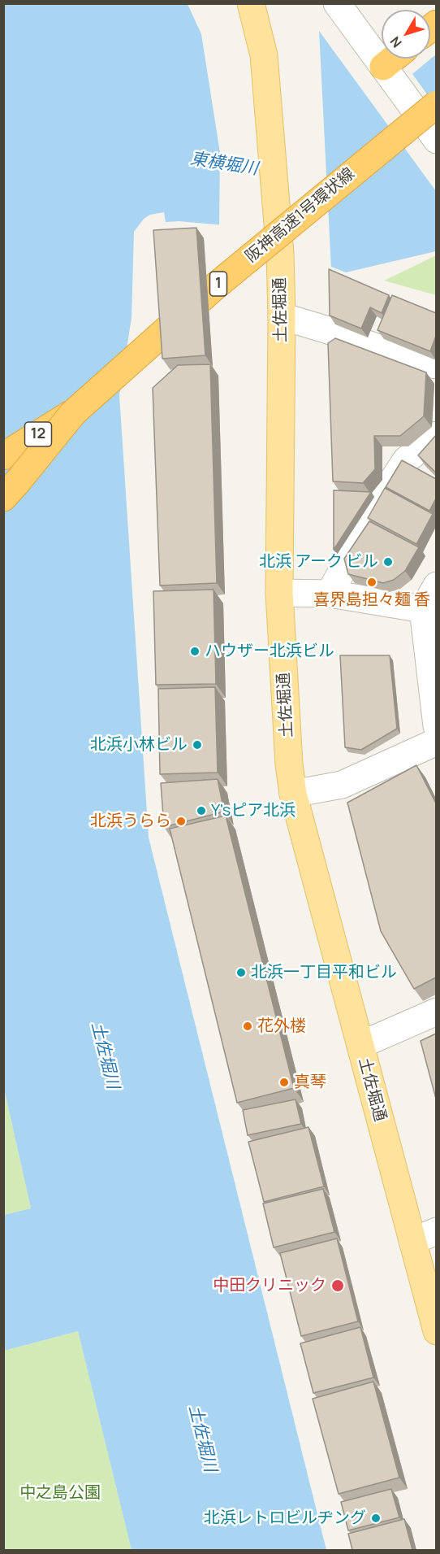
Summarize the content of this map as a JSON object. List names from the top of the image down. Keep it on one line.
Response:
{"streets":{"highway":["阪神高速1号環状線","1","12"],"main road":["土佐堀通"]},"crossings":[["阪神高速1号環状線","12"]],"water":["東横堀川","土佐堀川"],"parks":["中之島公園"],"places":["北浜 アーク ビル","喜界島担々麺 香","ハウザー北浜ビル","北浜小林ビル","Y'sピア北浜","北浜うらら","北浜一丁目平和ビル","花外楼","真琴","中田クリニック","北浜レトロビルヂング"],"north":"bottom left"}
